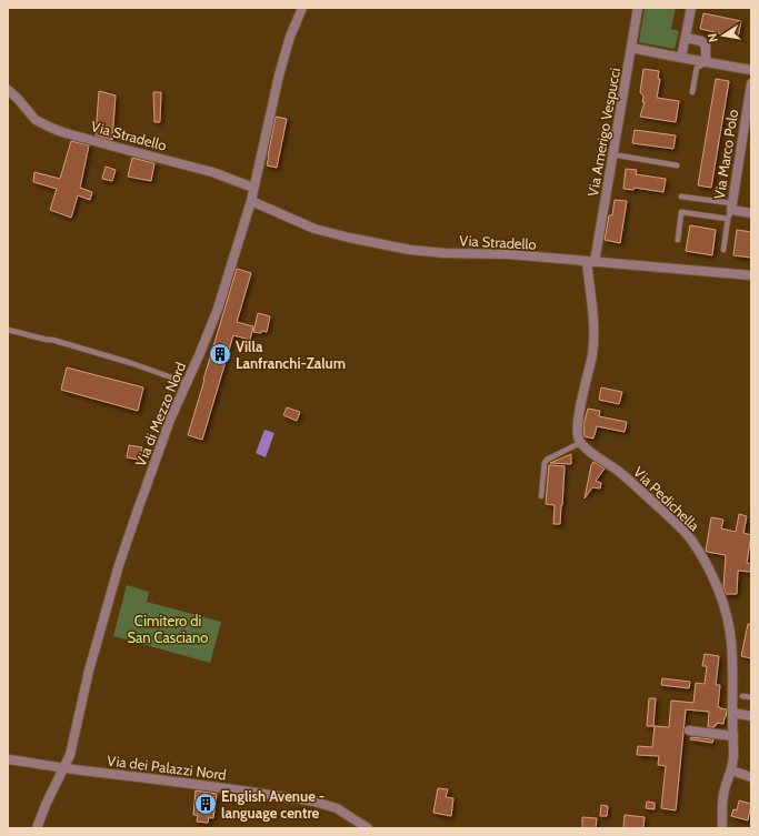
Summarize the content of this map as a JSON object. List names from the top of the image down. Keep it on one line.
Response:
{"streets":{"street":["Via Amerigo Vespucci","Via Stradello","Via Marco Polo","Via di Mezzo Nord","Via Pedichella","Via dei Palazzi Nord"]},"crossings":[["Via Amerigo Vespucci","Via Stradello"],["Via Stradello","Via di Mezzo Nord"],["Via di Mezzo Nord","Via dei Palazzi Nord"]],"parks":["Cimitero di San Casciano"],"places":{"building":["Villa Lanfranchi-Zalum","English Avenue - language centre"]},"north":"left"}
